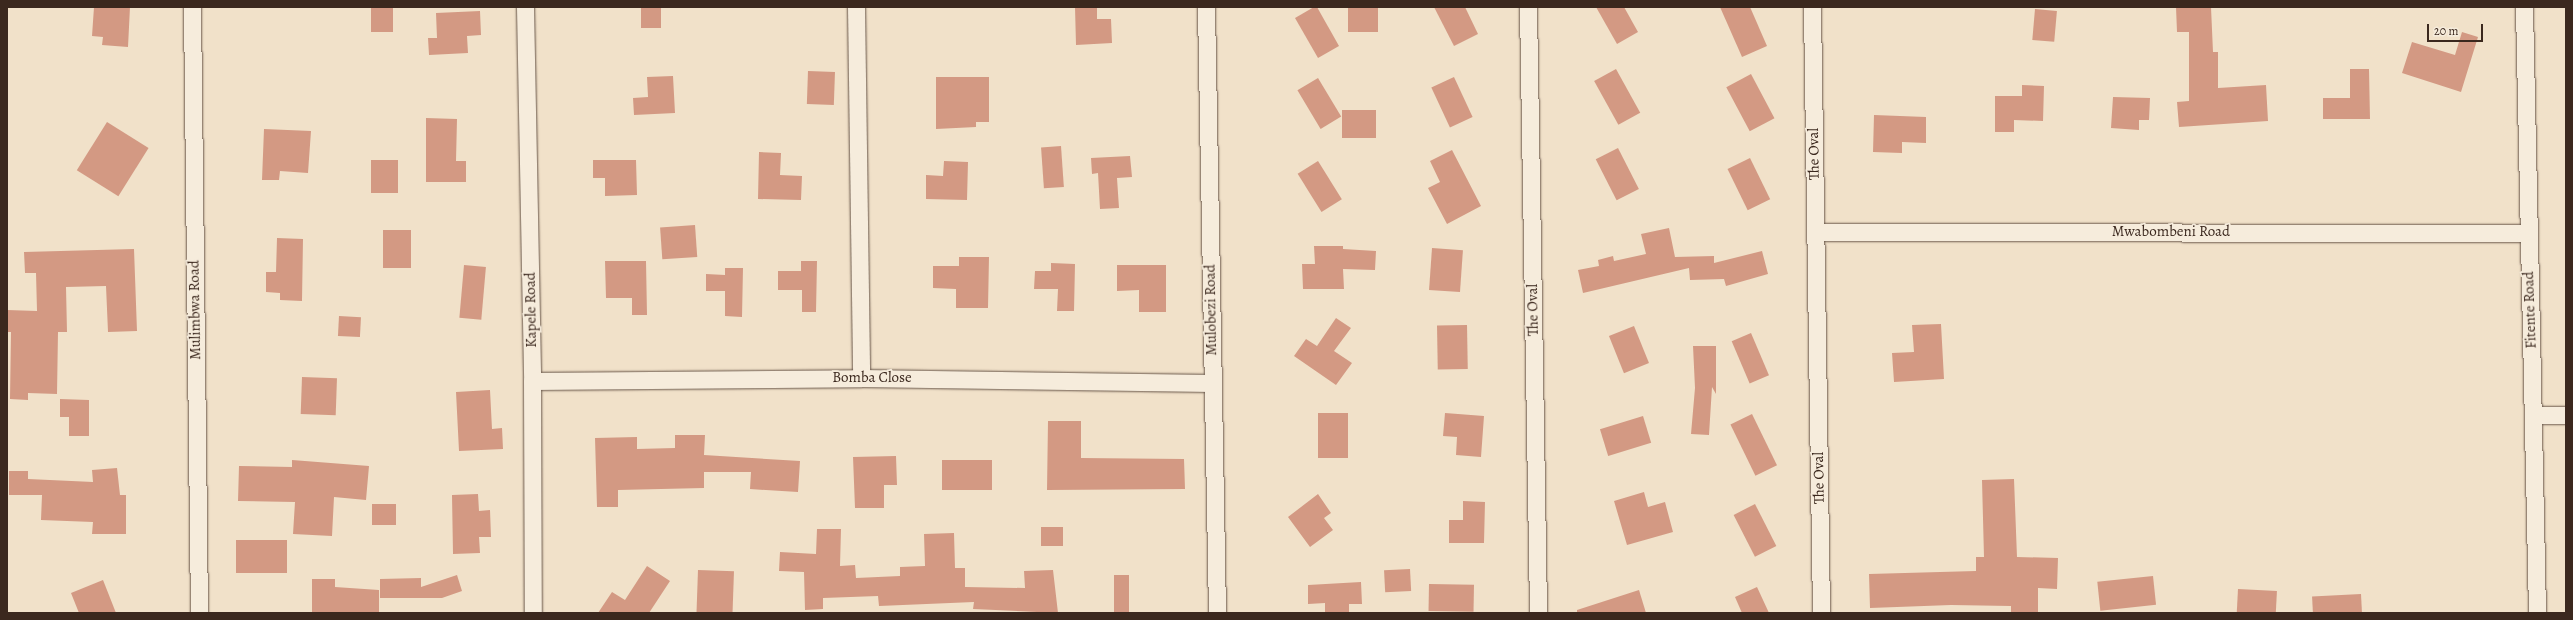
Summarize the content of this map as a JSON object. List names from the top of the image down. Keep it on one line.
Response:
{"streets":{"street":["The Oval","Mwabombeni Road","Mulimbwa Road","Kapele Road","Mulobezi Road","Fitente Road","Bomba Close"]},"crossings":[["The Oval","Mwabombeni Road"],["Mwabombeni Road","Fitente Road"],["Kapele Road","Bomba Close"],["Mulobezi Road","Bomba Close"]],"scale_bar":"20 m"}
